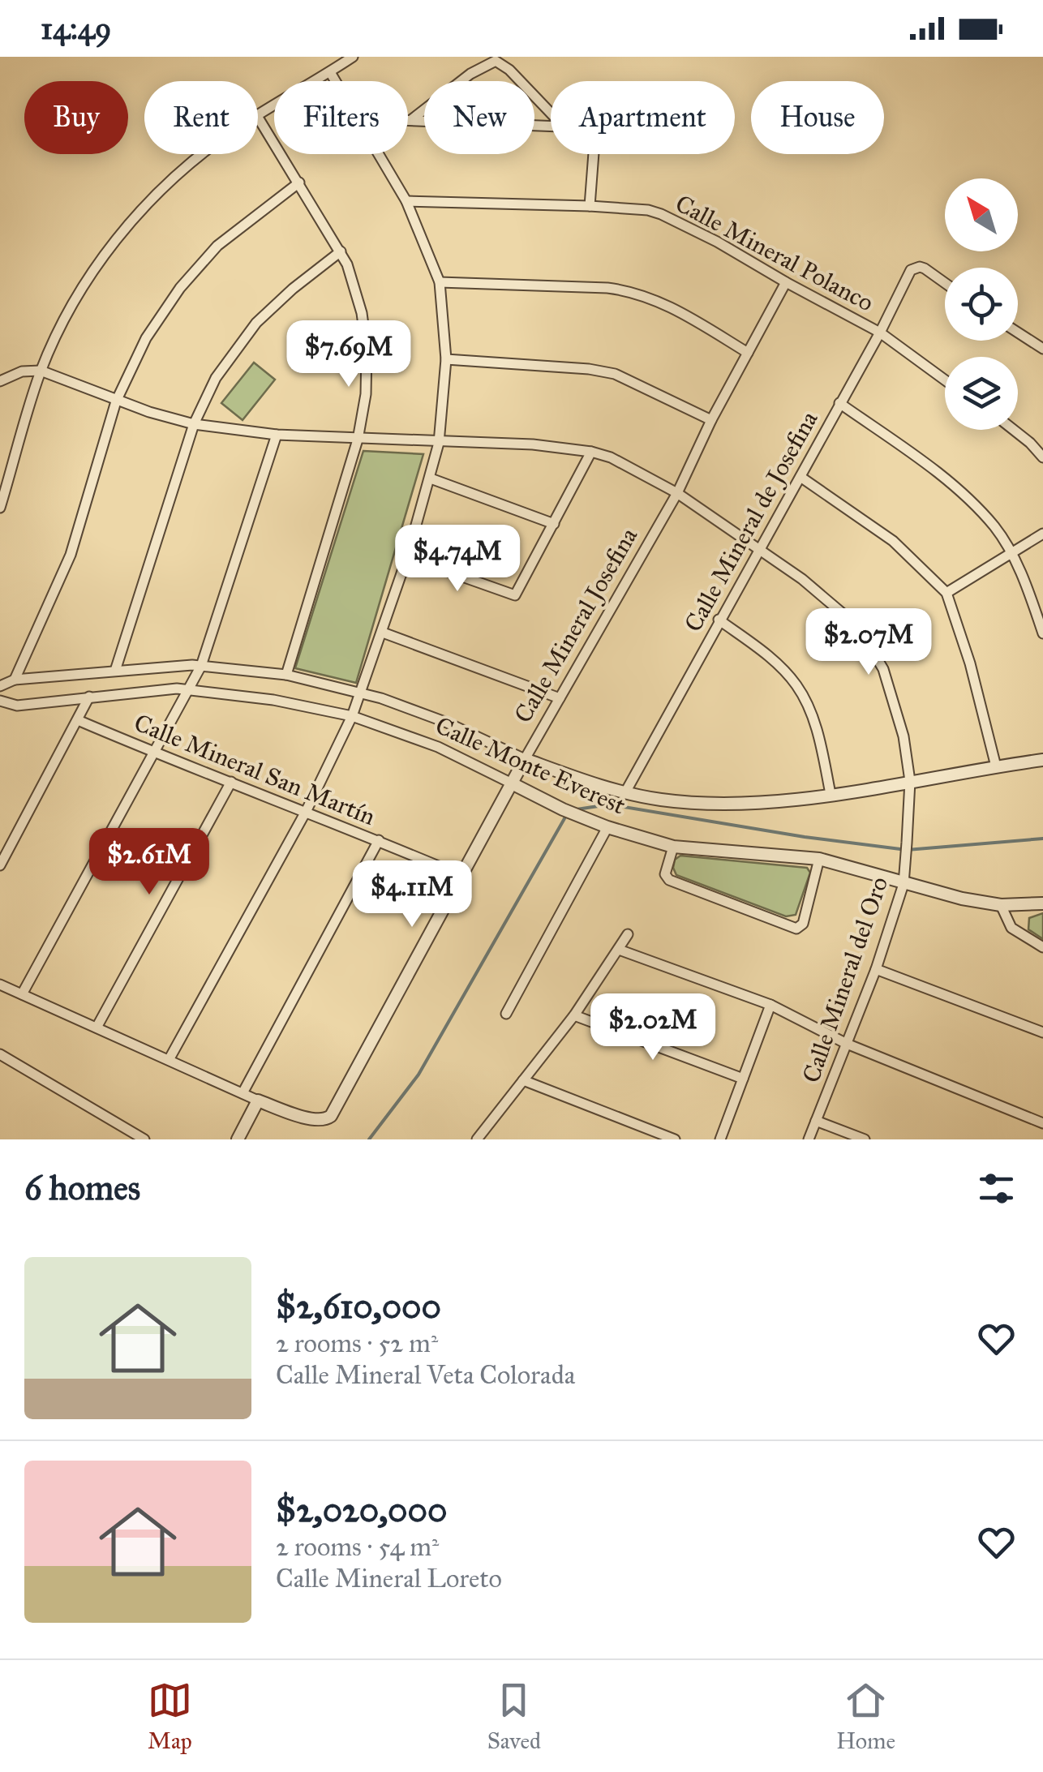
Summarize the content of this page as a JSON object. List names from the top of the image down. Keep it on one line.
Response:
{"streets":{"street":["Calle Mineral Polanco","Calle Mineral de Josefina","Calle Mineral Josefina","Calle Monte Everest","Calle Mineral San Martín","Calle Mineral del Oro"]},"crossings":[["Calle Mineral Polanco","Calle Mineral de Josefina"],["Calle Mineral Polanco","Calle Mineral Josefina"],["Calle Mineral de Josefina","Calle Monte Everest"],["Calle Mineral de Josefina","Calle Mineral del Oro"],["Calle Mineral Josefina","Calle Monte Everest"],["Calle Mineral Josefina","Calle Mineral San Martín"],["Calle Mineral Josefina","Calle Mineral del Oro"],["Calle Monte Everest","Calle Mineral del Oro"]],"north":"top left","page":{"status":"14:49","chip":["Buy","Rent","Filters","New","Apartment","House"],"price":["$7.69M","$4.74M","$2.07M","$2.61M","$4.11M","$2.02M"],"heading":"6 homes","list":[{"name":"$2,610,000","note":"2 rooms · 52 m² · Calle Mineral Veta Colorada"},{"name":"$2,020,000","note":"2 rooms · 54 m² · Calle Mineral Loreto"}],"tabs":["Map","Saved","Home"]}}
